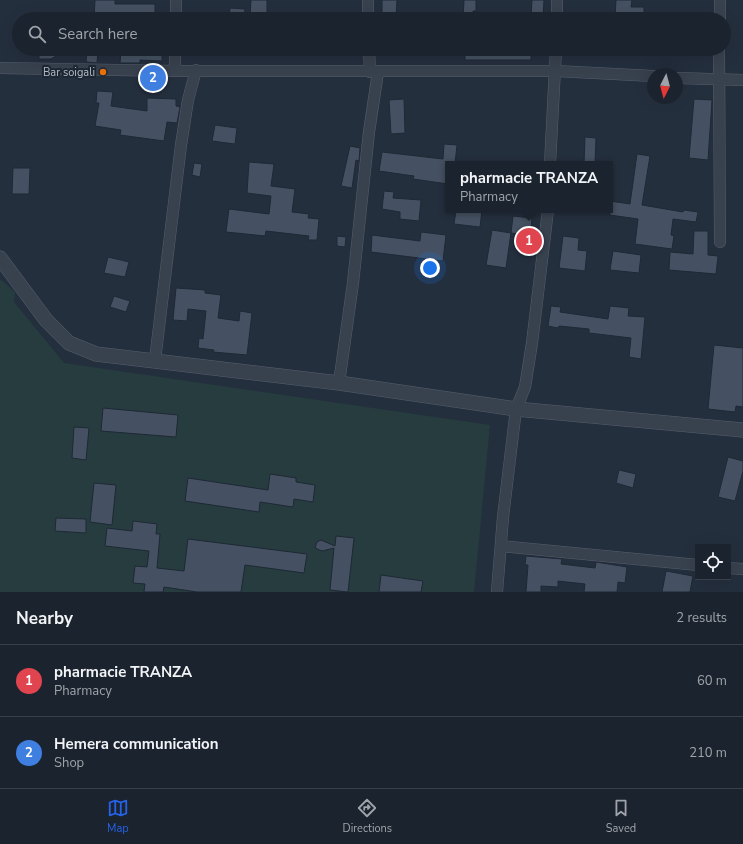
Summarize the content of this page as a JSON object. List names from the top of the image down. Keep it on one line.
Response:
{"places":["Bar soigali"],"north":"bottom","page":{"search":"Search here","pins":["2","1"],"popup":["pharmacie TRANZA","Pharmacy"],"heading":["Nearby","2 results"],"list":[{"mark":"1","name":"pharmacie TRANZA","note":"Pharmacy","value":"60 m"},{"mark":"2","name":"Hemera communication","note":"Shop","value":"210 m"}],"nav":["Map","Directions","Saved"]}}
